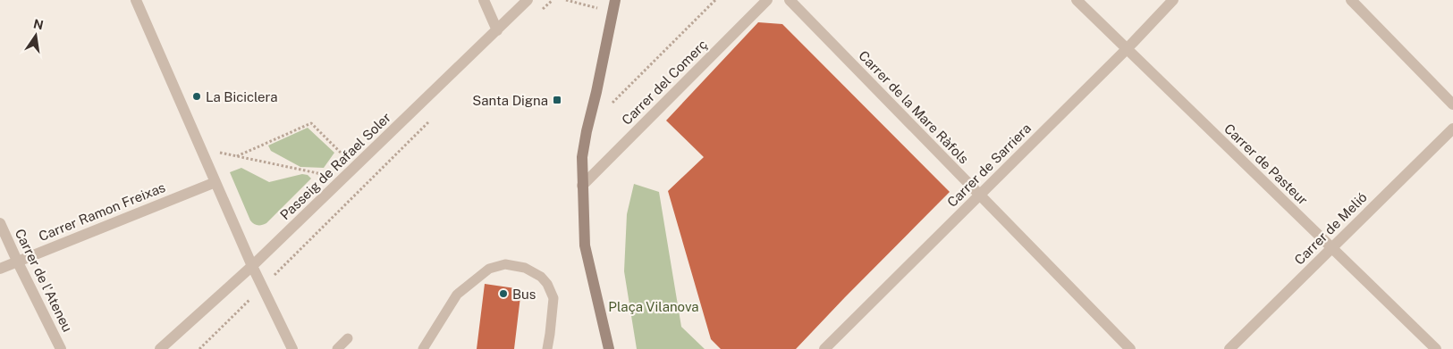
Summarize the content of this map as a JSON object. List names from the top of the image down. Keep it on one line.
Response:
{"streets":{"street":["Carrer del Comerç","Carrer de la Mare Ràfols","Carrer de Pasteur","Carrer de Sarriera","Passeig de Rafael Soler","Carrer Ramon Freixas","Carrer de Melió","Carrer de l'Ateneu"]},"crossings":[["Carrer de la Mare Ràfols","Carrer de Sarriera"],["Carrer de Pasteur","Carrer de Sarriera"],["Carrer de Pasteur","Carrer de Melió"],["Carrer Ramon Freixas","Carrer de l'Ateneu"]],"parks":["Plaça Vilanova"],"places":{"other":["La Biciclera","Bus"],"transit":["Santa Digna"]},"north":"top"}
